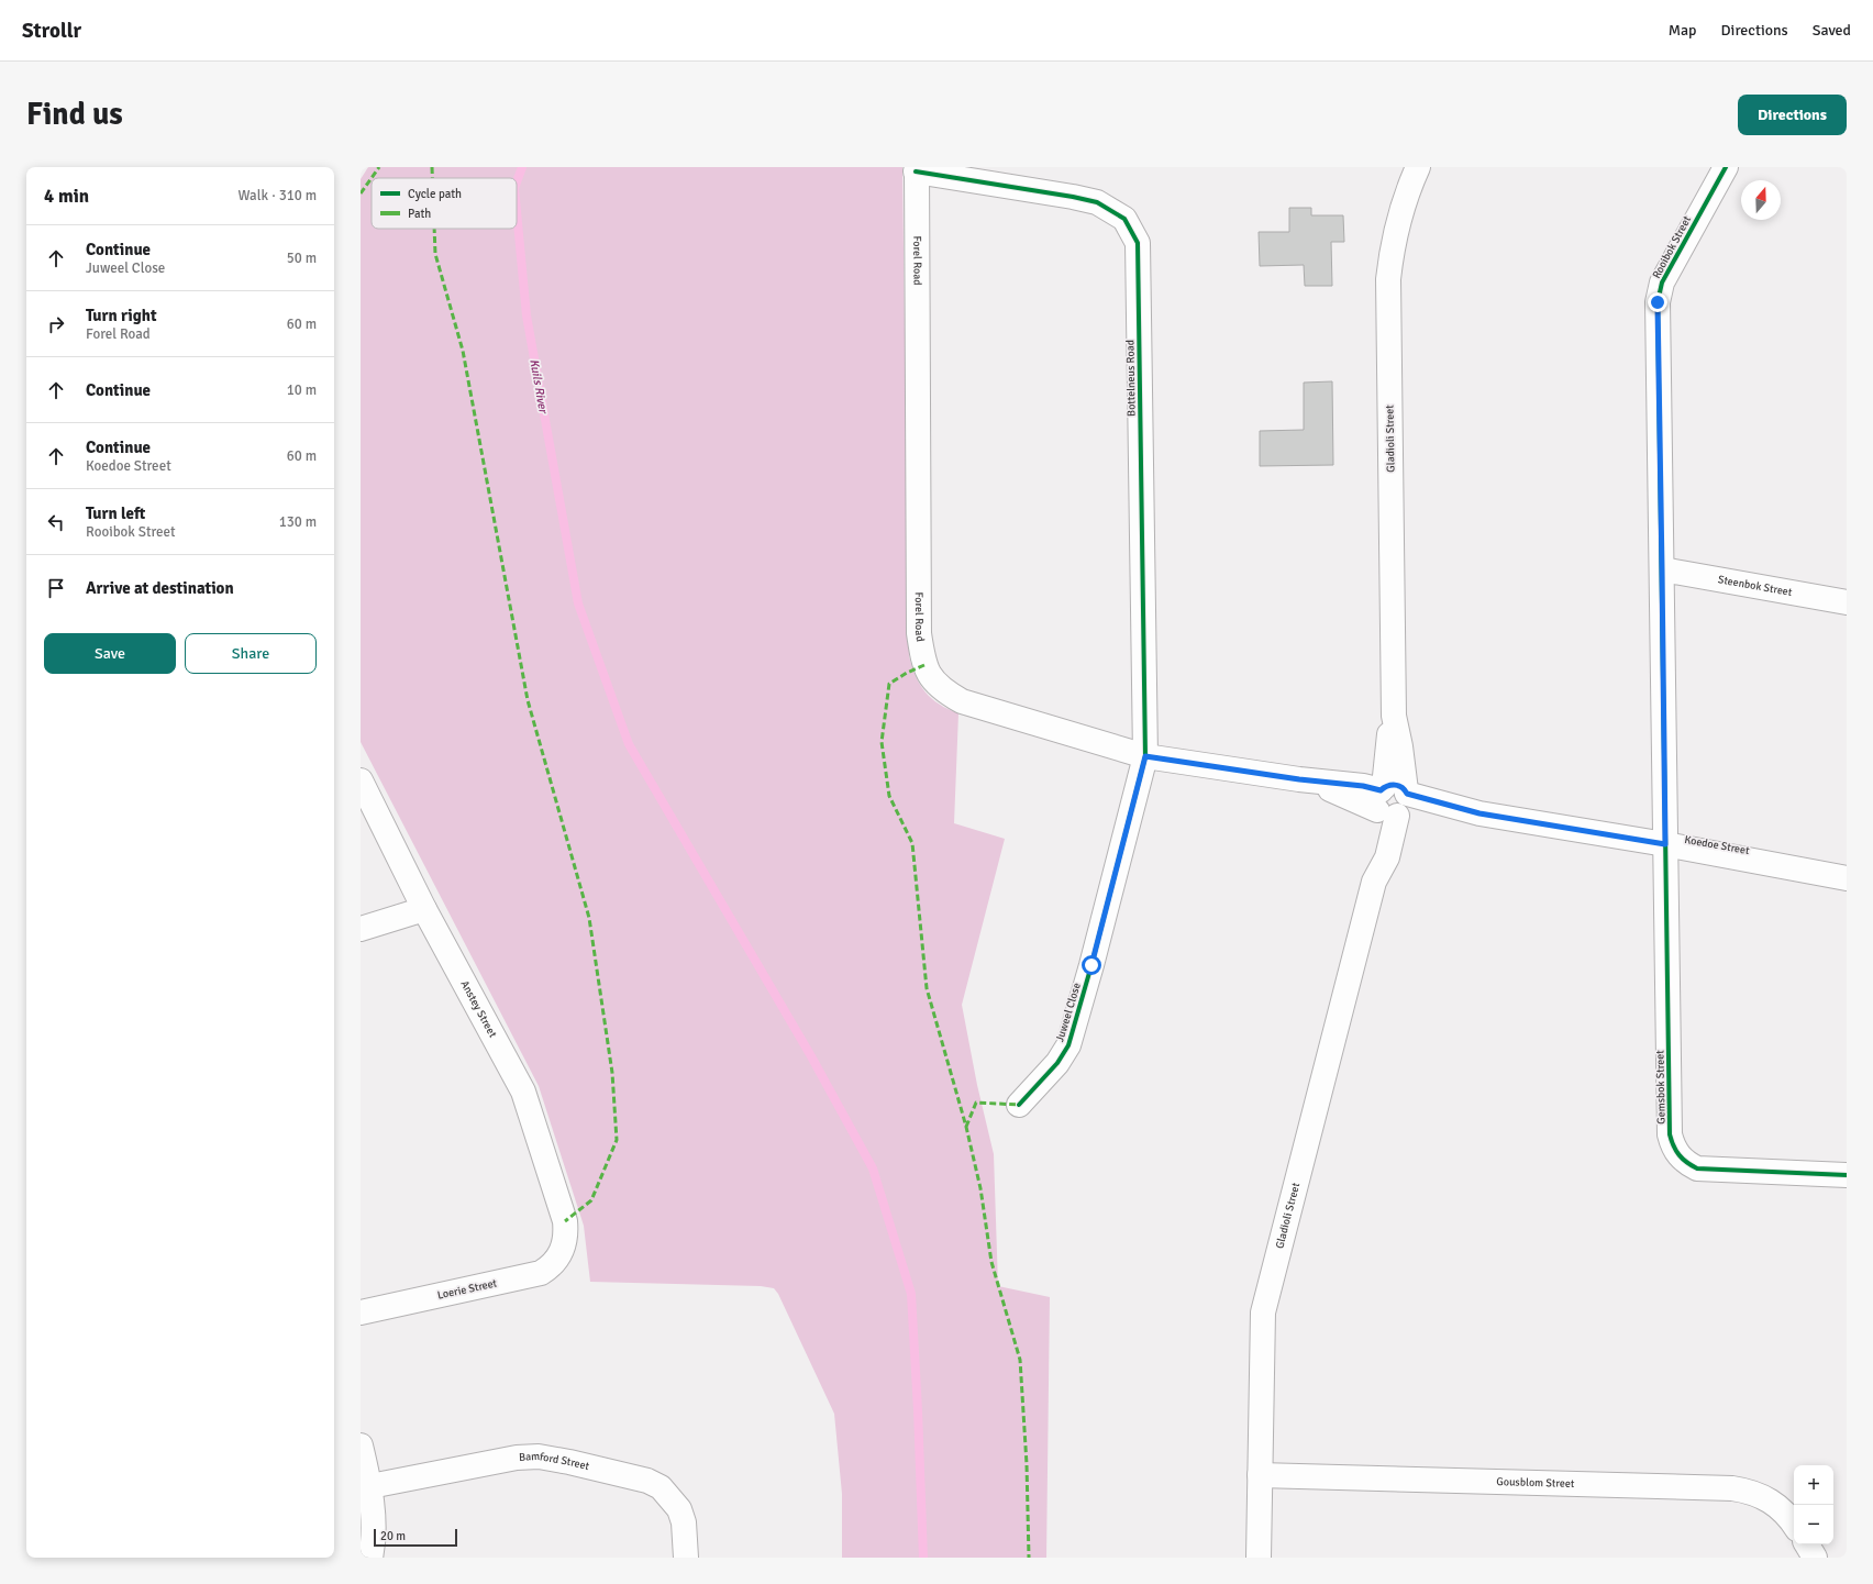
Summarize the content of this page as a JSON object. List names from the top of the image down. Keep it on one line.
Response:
{"streets":{"street":["Rooibok Street","Forel Road","Bottelneus Road","Gladioli Street","Steenbok Street","Koedoe Street","Anstey Street","Juweel Close","Gemsbok Street","Loerie Street","Bamford Street","Gousblom Street"]},"crossings":[["Rooibok Street","Steenbok Street"],["Rooibok Street","Koedoe Street"],["Rooibok Street","Gemsbok Street"],["Forel Road","Bottelneus Road"],["Forel Road","Gladioli Street"],["Forel Road","Koedoe Street"],["Forel Road","Juweel Close"],["Bottelneus Road","Juweel Close"],["Gladioli Street","Koedoe Street"],["Gladioli Street","Gousblom Street"],["Koedoe Street","Gemsbok Street"],["Anstey Street","Loerie Street"]],"water":["Kuils River"],"legend":["Cycle path","Path"],"scale_bar":"20 m","north":"top","page":{"header":"Strollr","nav":["Map","Directions","Saved"],"buttons":["Directions",["Save","Share"]],"title":"Find us","heading":["4 min","Walk · 310 m"],"list":[["Continue","Juweel Close","50 m"],["Turn right","Forel Road","60 m"],["Continue","10 m"],["Continue","Koedoe Street","60 m"],["Turn left","Rooibok Street","130 m"],"Arrive at destination"],"map_buttons":["+","−"],"scale":"20 m"}}
